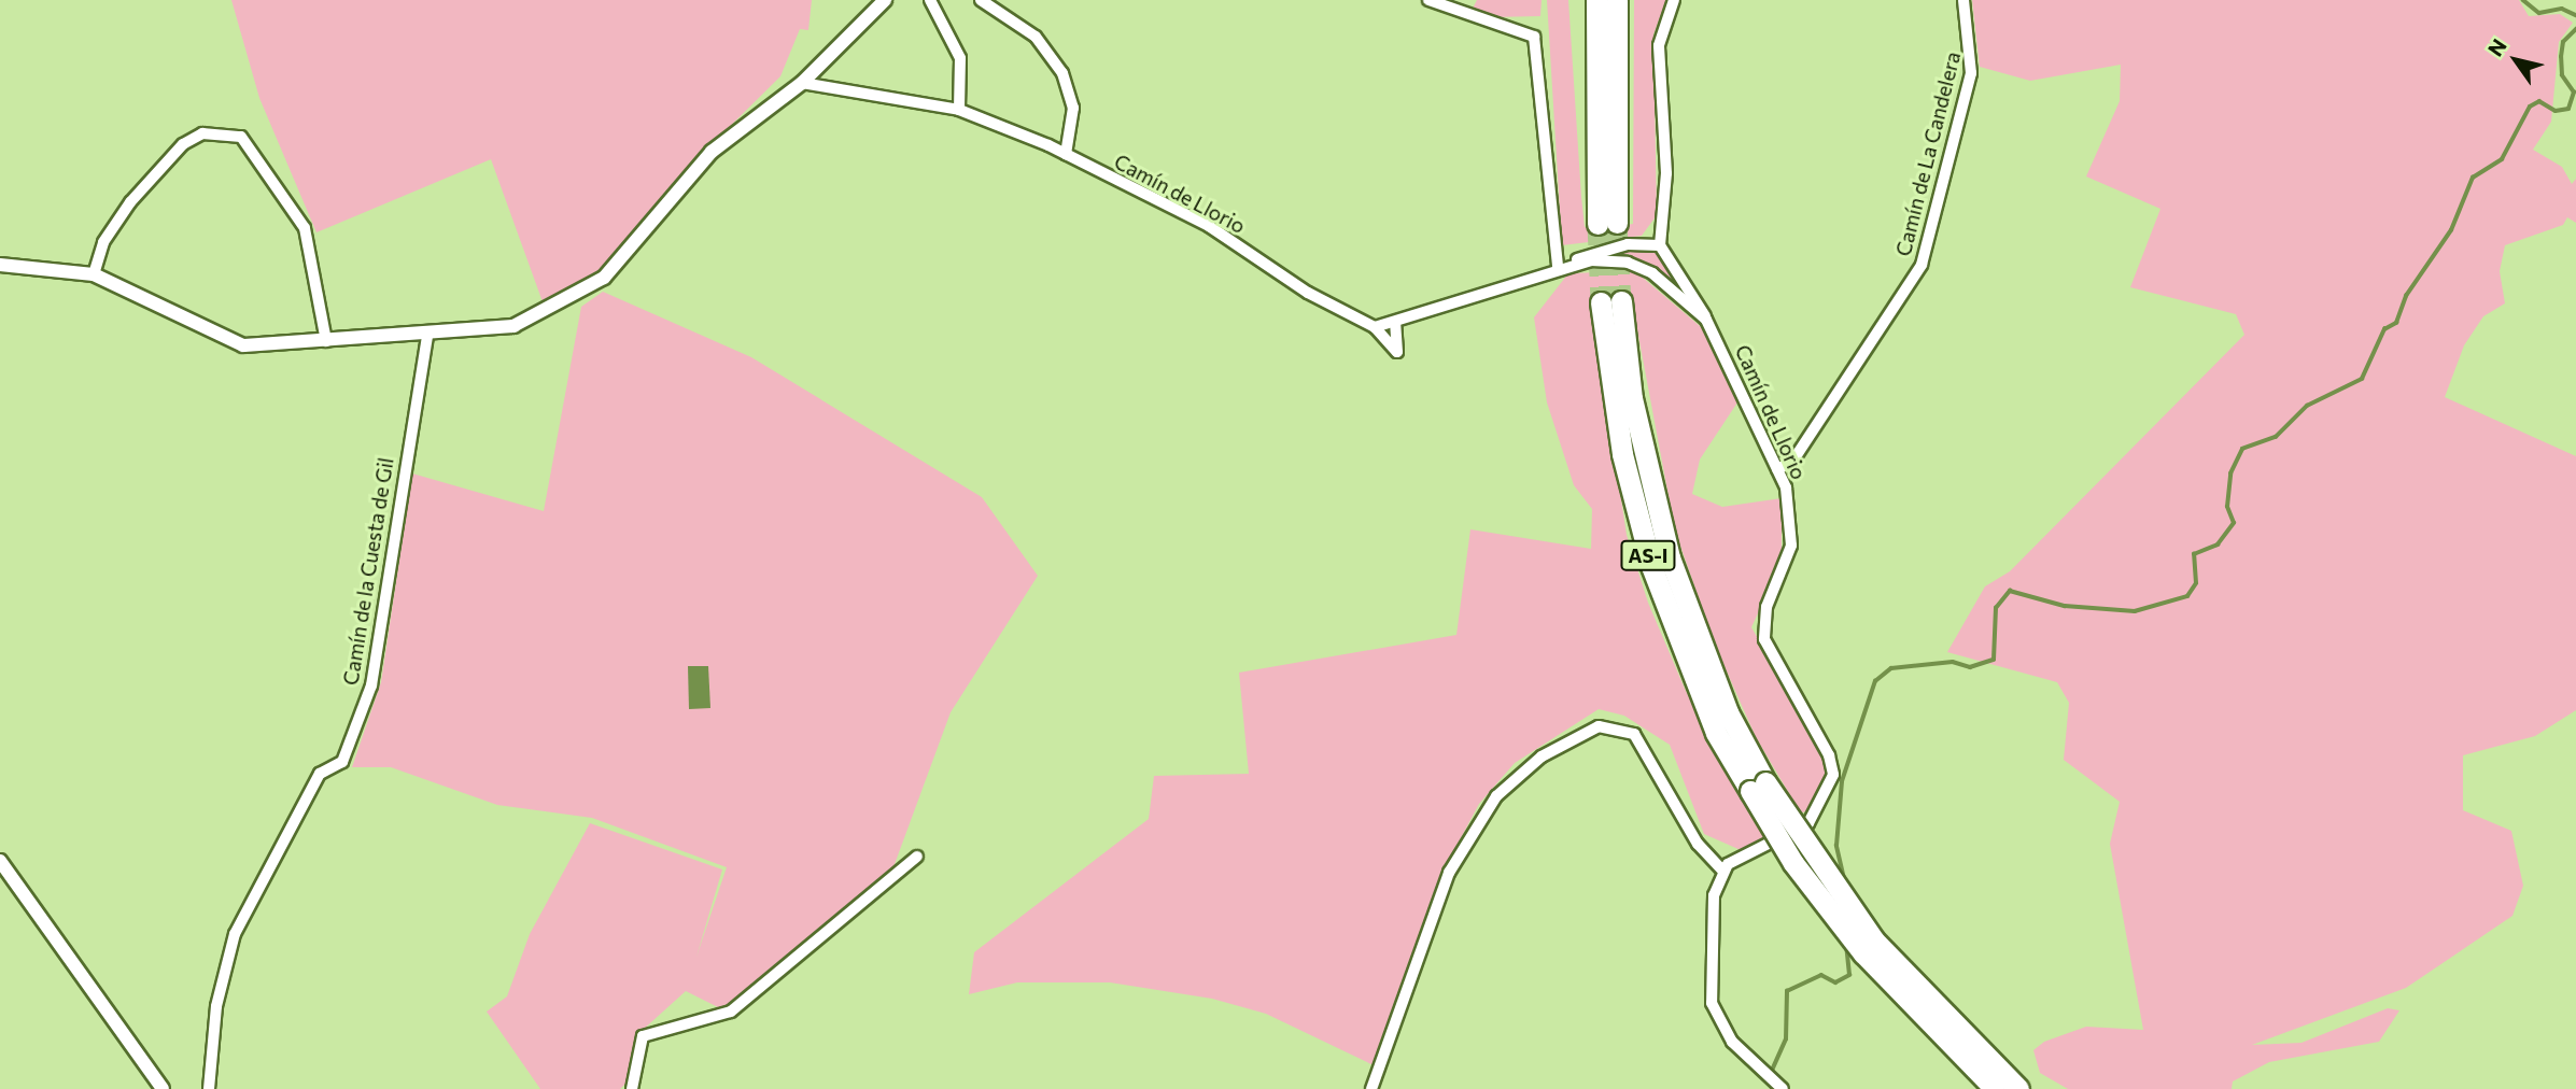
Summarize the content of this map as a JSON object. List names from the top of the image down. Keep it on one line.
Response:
{"streets":{"highway":["AS-I"],"street":["Camín de La Candelera","Camín de Llorio","Camín de la Cuesta de Gil"]},"crossings":[["Camín de La Candelera","Camín de Llorio"]],"north":"top left"}
